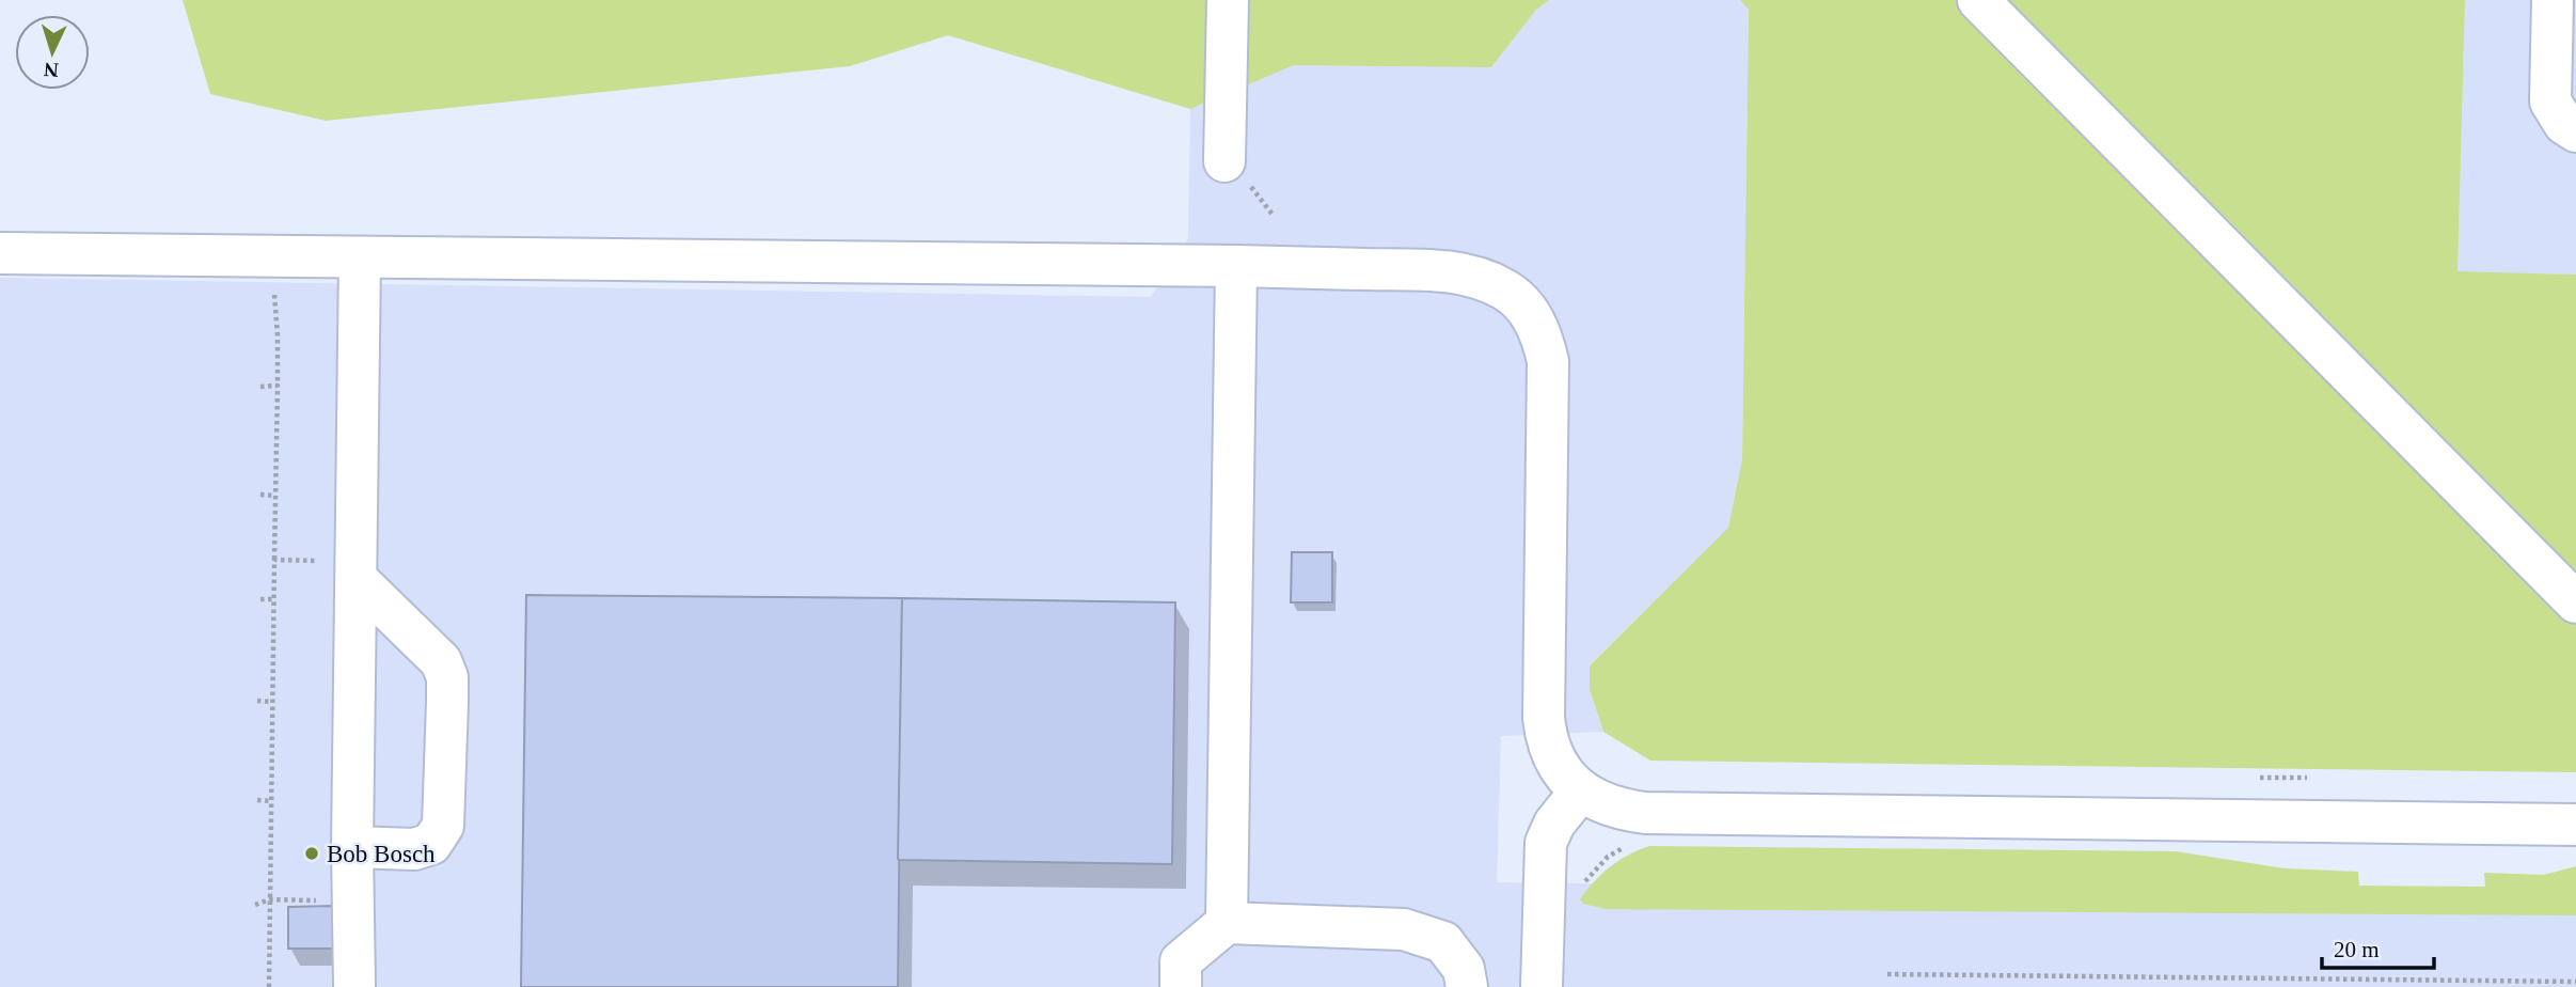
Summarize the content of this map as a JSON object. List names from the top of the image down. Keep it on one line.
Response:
{"places":["Bob Bosch"],"scale_bar":"20 m","north":"bottom"}
